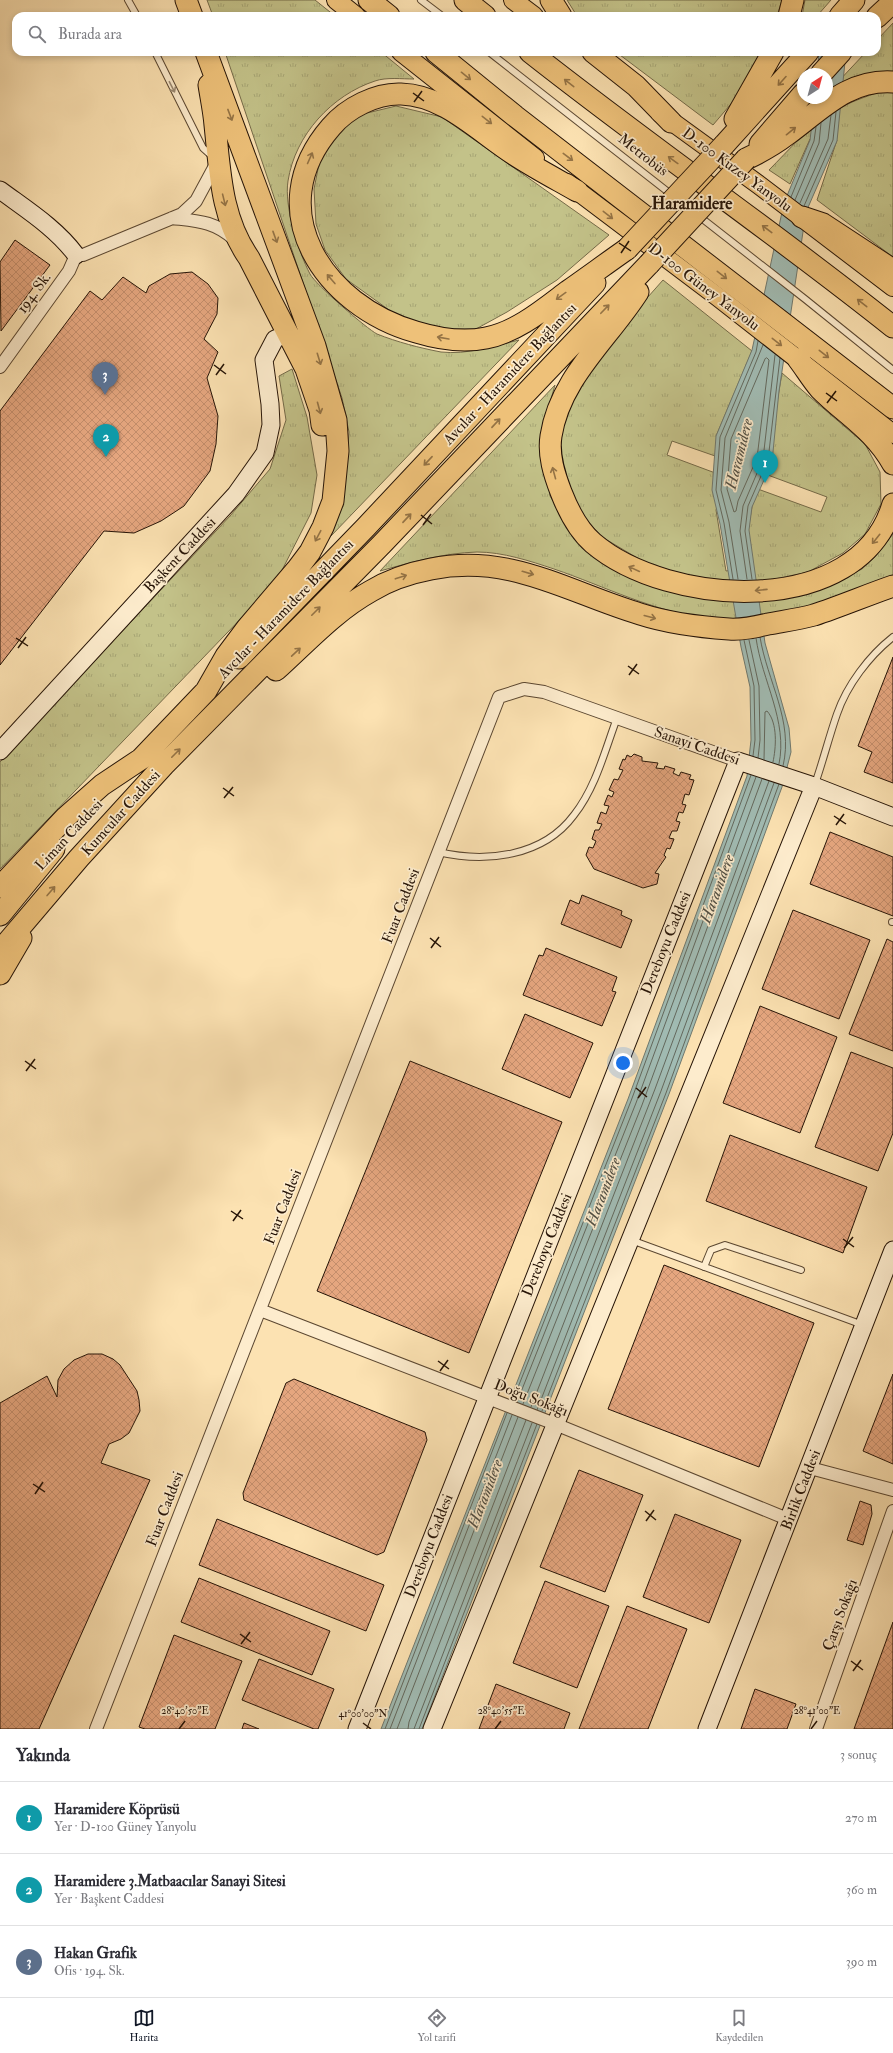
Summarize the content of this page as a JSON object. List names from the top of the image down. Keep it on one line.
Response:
{"streets":{"highway":["Avcılar - Haramidere Bağlantısı","Kumcular Caddesi","Liman Caddesi"],"main road":["D-100 Kuzey Yanyolu","D-100 Güney Yanyolu"],"street":["194. Sk.","Başkent Caddesi","Sanayi Caddesi","Fuar Caddesi","Dereboyu Caddesi","Doğu Sokağı","Birlik Caddesi","Çarşı Sokağı"],"lane":["Metrobüs"]},"crossings":[["Avcılar - Haramidere Bağlantısı","Kumcular Caddesi"],["Sanayi Caddesi","Fuar Caddesi"],["Sanayi Caddesi","Dereboyu Caddesi"],["Fuar Caddesi","Doğu Sokağı"],["Dereboyu Caddesi","Doğu Sokağı"],["Doğu Sokağı","Birlik Caddesi"]],"one_way":["D-100 Güney Yanyolu"],"districts":["Haramidere"],"water":["Haramidere"],"north":"top right","page":{"search":"Burada ara","pins":["3","2","1"],"heading":["Yakında","3 sonuç"],"list":[{"mark":"1","name":"Haramidere Köprüsü","note":"Yer · D-100 Güney Yanyolu","value":"270 m"},{"mark":"2","name":"Haramidere 3.Matbaacılar Sanayi Sitesi","note":"Yer · Başkent Caddesi","value":"360 m"},{"mark":"3","name":"Hakan Grafik","note":"Ofis · 194. Sk.","value":"390 m"}],"nav":["Harita","Yol tarifi","Kaydedilen"]},"coordinates":["28°40'50\"E","28°40'55\"E","28°41'00\"E","41°00'00\"N"]}
